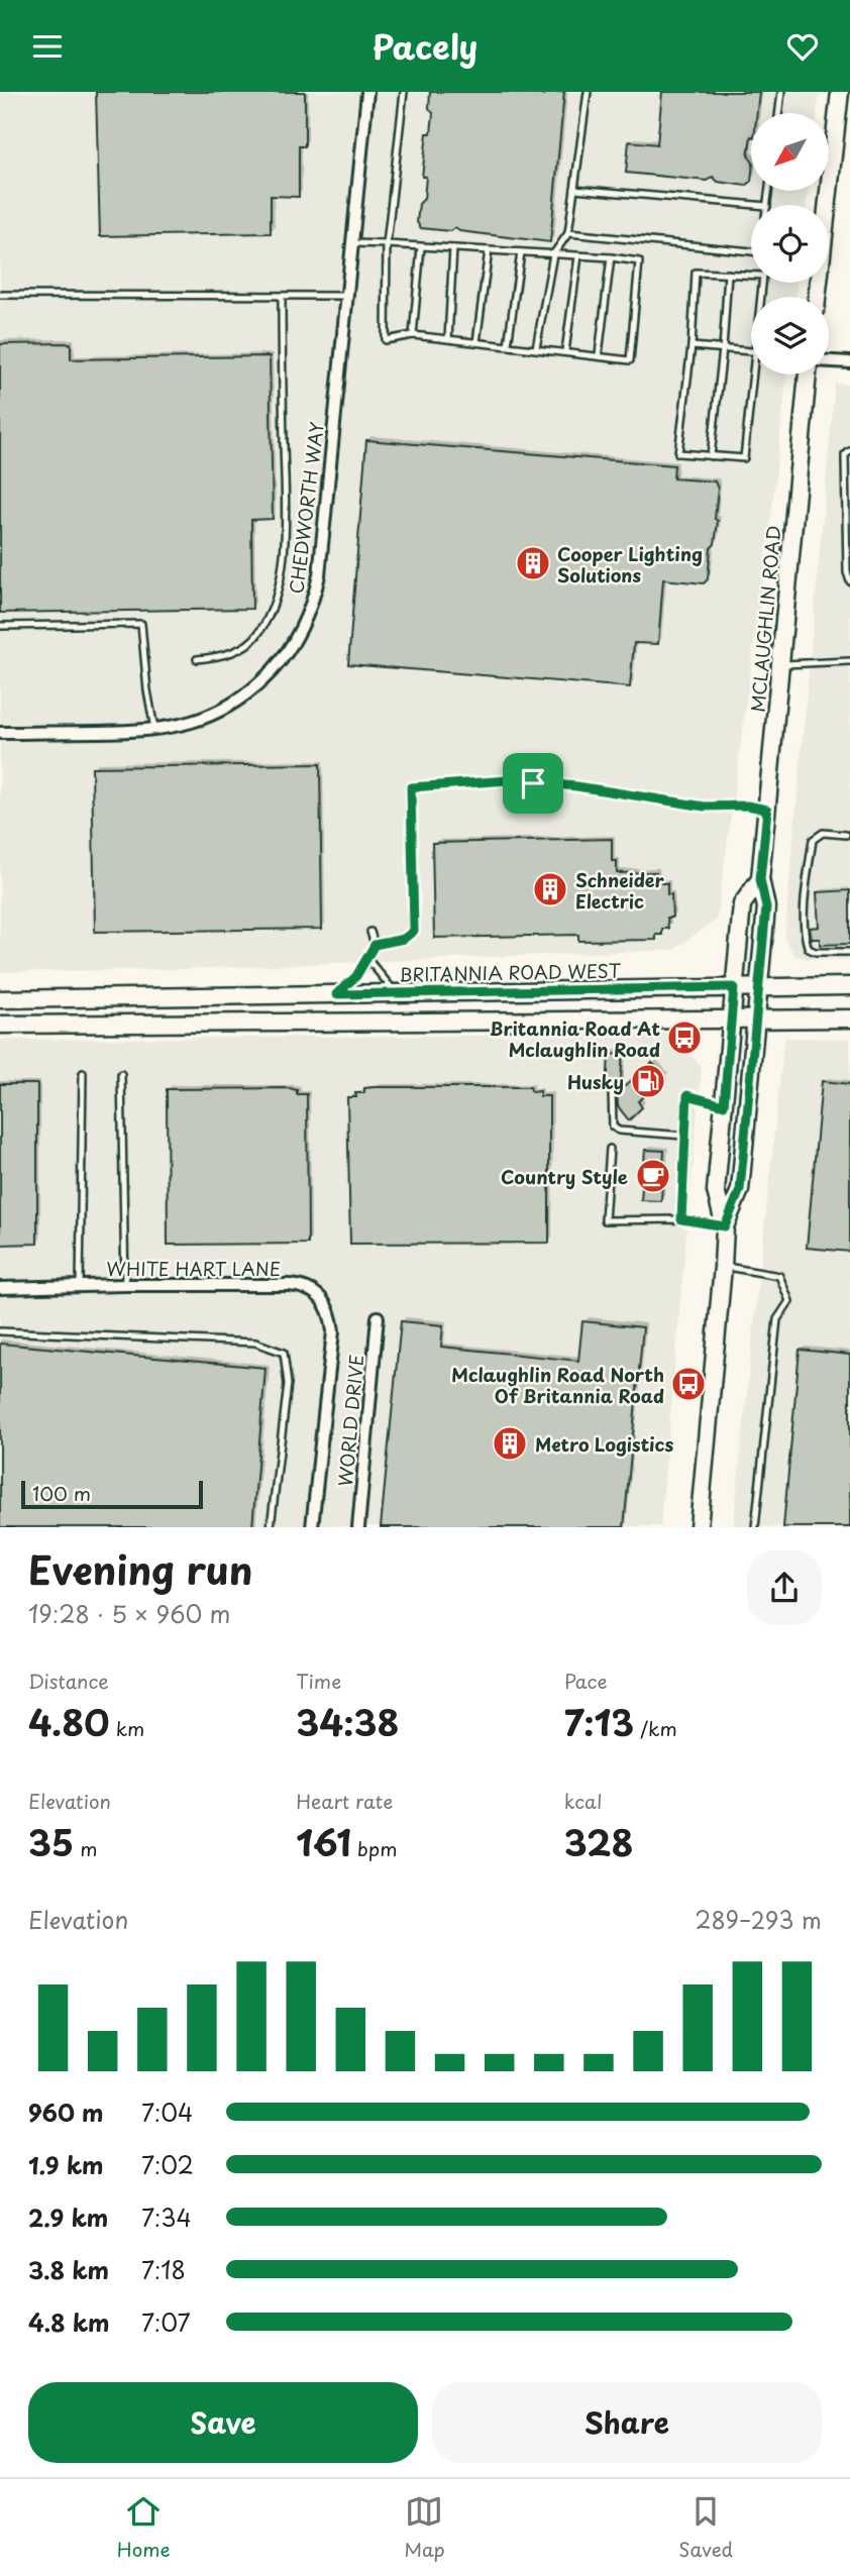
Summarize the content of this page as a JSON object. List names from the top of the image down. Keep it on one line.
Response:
{"streets":{"street":["CHEDWORTH WAY","MCLAUGHLIN ROAD","BRITANNIA ROAD WEST","WHITE HART LANE","WORLD DRIVE"]},"crossings":[["MCLAUGHLIN ROAD","BRITANNIA ROAD WEST"]],"places":{"building":["Cooper Lighting Solutions","Schneider Electric","Metro Logistics"],"bus stop":["Britannia Road At Mclaughlin Road","Mclaughlin Road North Of Britannia Road"],"fuel station":["Husky"],"cafe":["Country Style"]},"scale_bar":"100 m","north":"bottom left","page":{"header":"Pacely","scale":"100 m","heading":["Evening run","19:28 · 5 × 960 m"],"stats":[["Distance","4.80 km"],["Time","34:38"],["Pace","7:13 /km"],["Elevation","35 m"],["Heart rate","161 bpm"],["kcal","328"]],"chart":["Elevation","289–293 m"],"list":[{"name":"960 m","note":"7:04"},{"name":"1.9 km","note":"7:02"},{"name":"2.9 km","note":"7:34"},{"name":"3.8 km","note":"7:18"},{"name":"4.8 km","note":"7:07"}],"buttons":["Save","Share"],"tabs":["Home","Map","Saved"]}}
